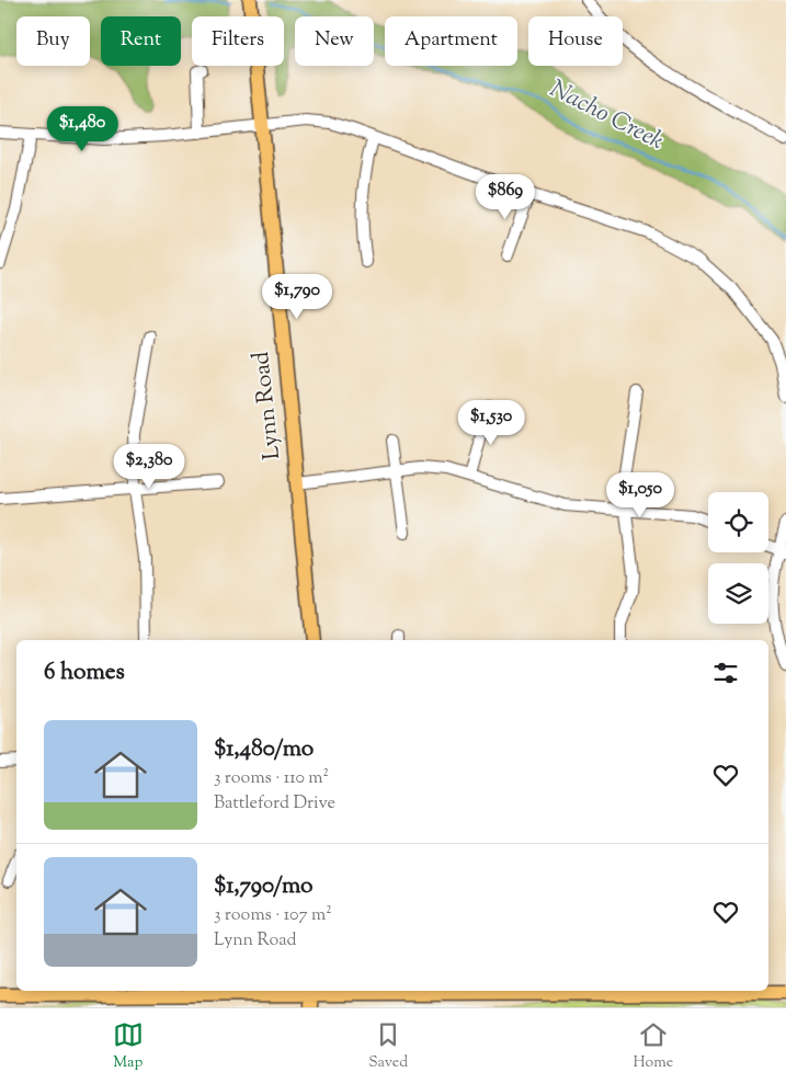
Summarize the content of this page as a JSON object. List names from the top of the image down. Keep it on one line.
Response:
{"streets":{"main road":["Lynn Road"]},"water":["Nacho Creek"],"page":{"chip":["Buy","Rent","Filters","New","Apartment","House"],"price":["$1,480","$869","$1,790","$1,530","$2,380","$1,050"],"heading":"6 homes","list":[{"name":"$1,480/mo","note":"3 rooms · 110 m² · Battleford Drive"},{"name":"$1,790/mo","note":"3 rooms · 107 m² · Lynn Road"}],"tabs":["Map","Saved","Home"]}}
